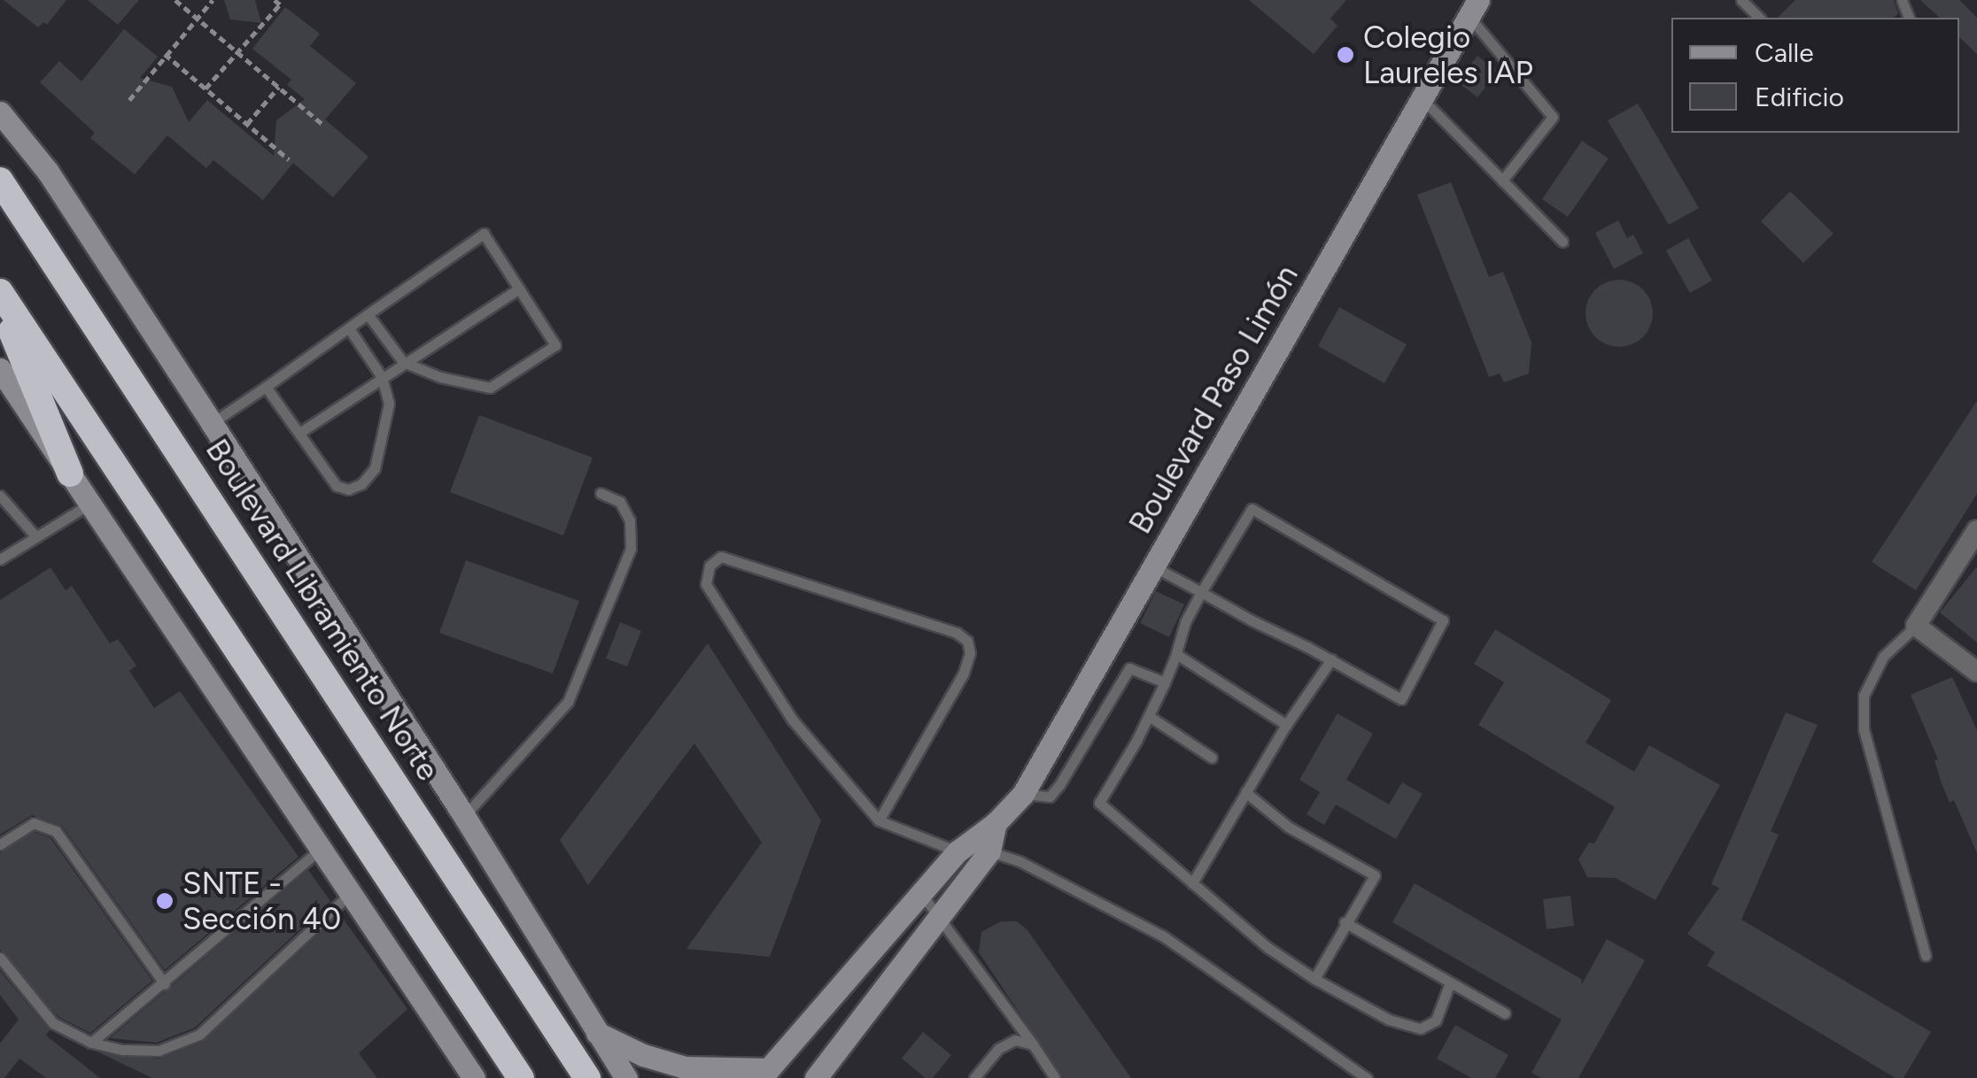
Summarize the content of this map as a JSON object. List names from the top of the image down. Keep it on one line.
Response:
{"streets":{"highway":["Boulevard Libramiento Norte"],"street":["Boulevard Paso Limón"]},"places":["Colegio Laureles IAP","SNTE - Sección 40"],"legend":["Calle","Edificio"]}
